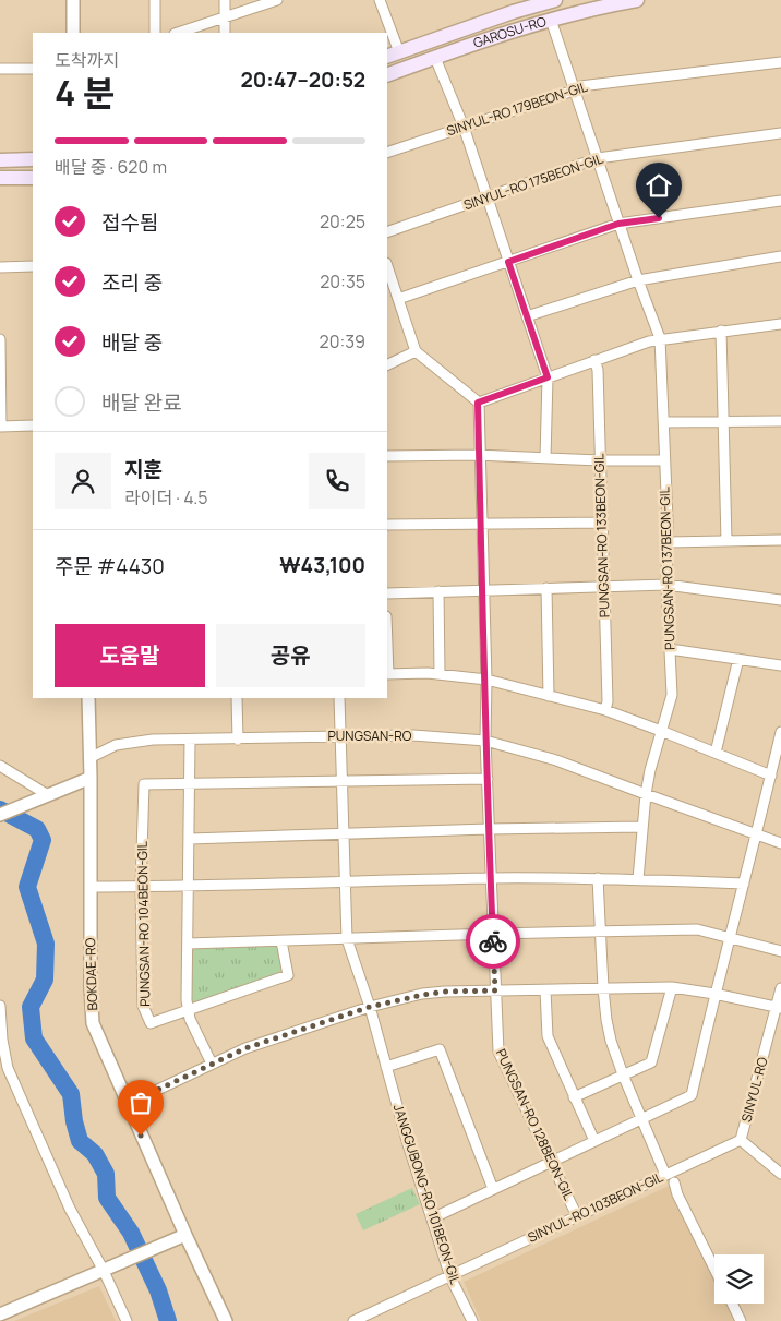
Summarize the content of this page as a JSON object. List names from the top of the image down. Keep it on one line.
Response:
{"streets":{"main road":["GAROSU-RO"],"street":["SINYUL-RO 179BEON-GIL","SINYUL-RO 175BEON-GIL","PUNGSAN-RO 133BEON-GIL","PUNGSAN-RO 137BEON-GIL","PUNGSAN-RO","PUNGSAN-RO 104BEON-GIL","BOKDAE-RO","SINYUL-RO","PUNGSAN-RO 128BEON-GIL","JANGGUBONG-RO 101BEON-GIL","SINYUL-RO 103BEON-GIL"]},"crossings":[["GAROSU-RO","PUNGSAN-RO 137BEON-GIL"],["SINYUL-RO 179BEON-GIL","PUNGSAN-RO 137BEON-GIL"],["SINYUL-RO 175BEON-GIL","PUNGSAN-RO 137BEON-GIL"],["PUNGSAN-RO 137BEON-GIL","PUNGSAN-RO"],["PUNGSAN-RO","BOKDAE-RO"],["PUNGSAN-RO","PUNGSAN-RO 128BEON-GIL"],["PUNGSAN-RO","JANGGUBONG-RO 101BEON-GIL"],["SINYUL-RO","SINYUL-RO 103BEON-GIL"],["PUNGSAN-RO 128BEON-GIL","SINYUL-RO 103BEON-GIL"],["JANGGUBONG-RO 101BEON-GIL","SINYUL-RO 103BEON-GIL"]],"page":{"heading":["4 분","도착까지","20:47–20:52"],"panel":["지훈","라이더 · 4.5","주문 #4430","₩43,100"],"bar":"배달 중 · 620 m","list":[["접수됨","20:25"],["조리 중","20:35"],["배달 중","20:39"],"배달 완료"],"buttons":["도움말","공유"]}}
